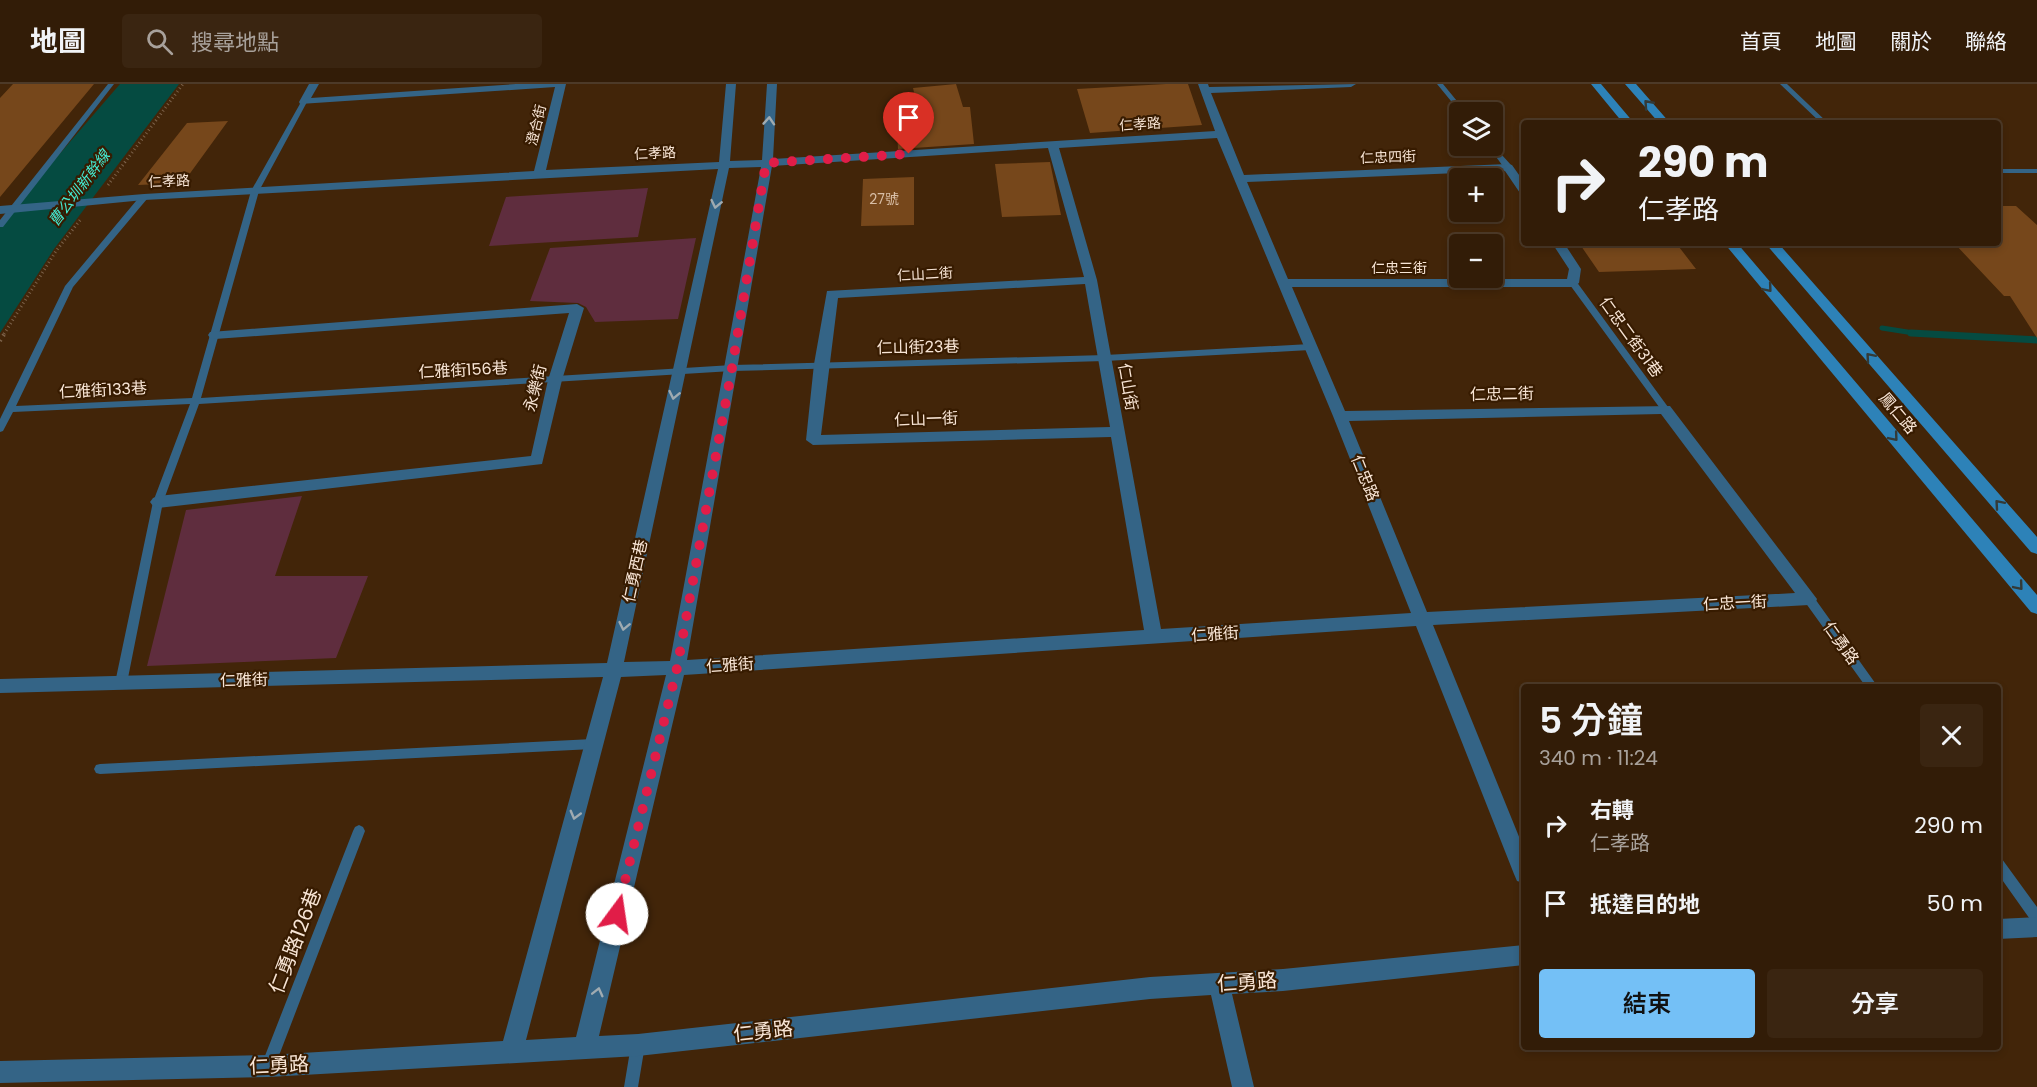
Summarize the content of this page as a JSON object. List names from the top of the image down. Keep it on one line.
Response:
{"streets":{"main road":["鳳仁路"],"street":["仁孝路","澄合街","仁忠四街","仁忠三街","仁山二街","仁山街","永樂街","仁忠二街","仁山一街","仁忠路","仁勇西巷","仁忠一街","仁雅街","仁勇路"],"lane":["仁忠二街31巷","仁山街23巷","仁雅街156巷","仁雅街133巷","仁勇路126巷"]},"crossings":[["仁孝路","澄合街"],["仁孝路","仁山街"],["仁孝路","仁忠路"],["仁孝路","仁勇西巷"],["仁忠四街","仁忠路"],["仁忠三街","仁忠二街31巷"],["仁忠三街","仁忠路"],["仁山二街","仁山街23巷"],["仁山二街","仁山街"],["仁山二街","仁山一街"],["仁忠二街31巷","仁忠二街"],["仁山街23巷","仁雅街156巷"],["仁山街23巷","仁山街"],["仁山街23巷","仁山一街"],["仁山街23巷","仁忠路"],["仁雅街156巷","永樂街"],["仁雅街156巷","仁雅街133巷"],["仁雅街156巷","仁勇西巷"],["仁山街","仁山一街"],["仁山街","仁雅街"],["仁忠二街","仁忠路"],["仁忠路","仁忠一街"],["仁忠路","仁雅街"],["仁勇西巷","仁雅街"],["仁勇西巷","仁勇路"],["仁忠一街","仁雅街"],["仁忠一街","仁勇路"],["仁勇路","仁勇路126巷"]],"water":["曹公圳新幹線"],"house_numbers":["27號"],"page":{"header":"地圖","search":"搜尋地點","nav":["首頁","地圖","關於","聯絡"],"map_buttons":["+","−"],"turn":["290 m","仁孝路"],"heading":["5 分鐘","340 m · 11:24"],"list":[{"name":"右轉","note":"仁孝路","value":"290 m"},{"name":"抵達目的地","value":"50 m"}],"buttons":["結束","分享"]}}
